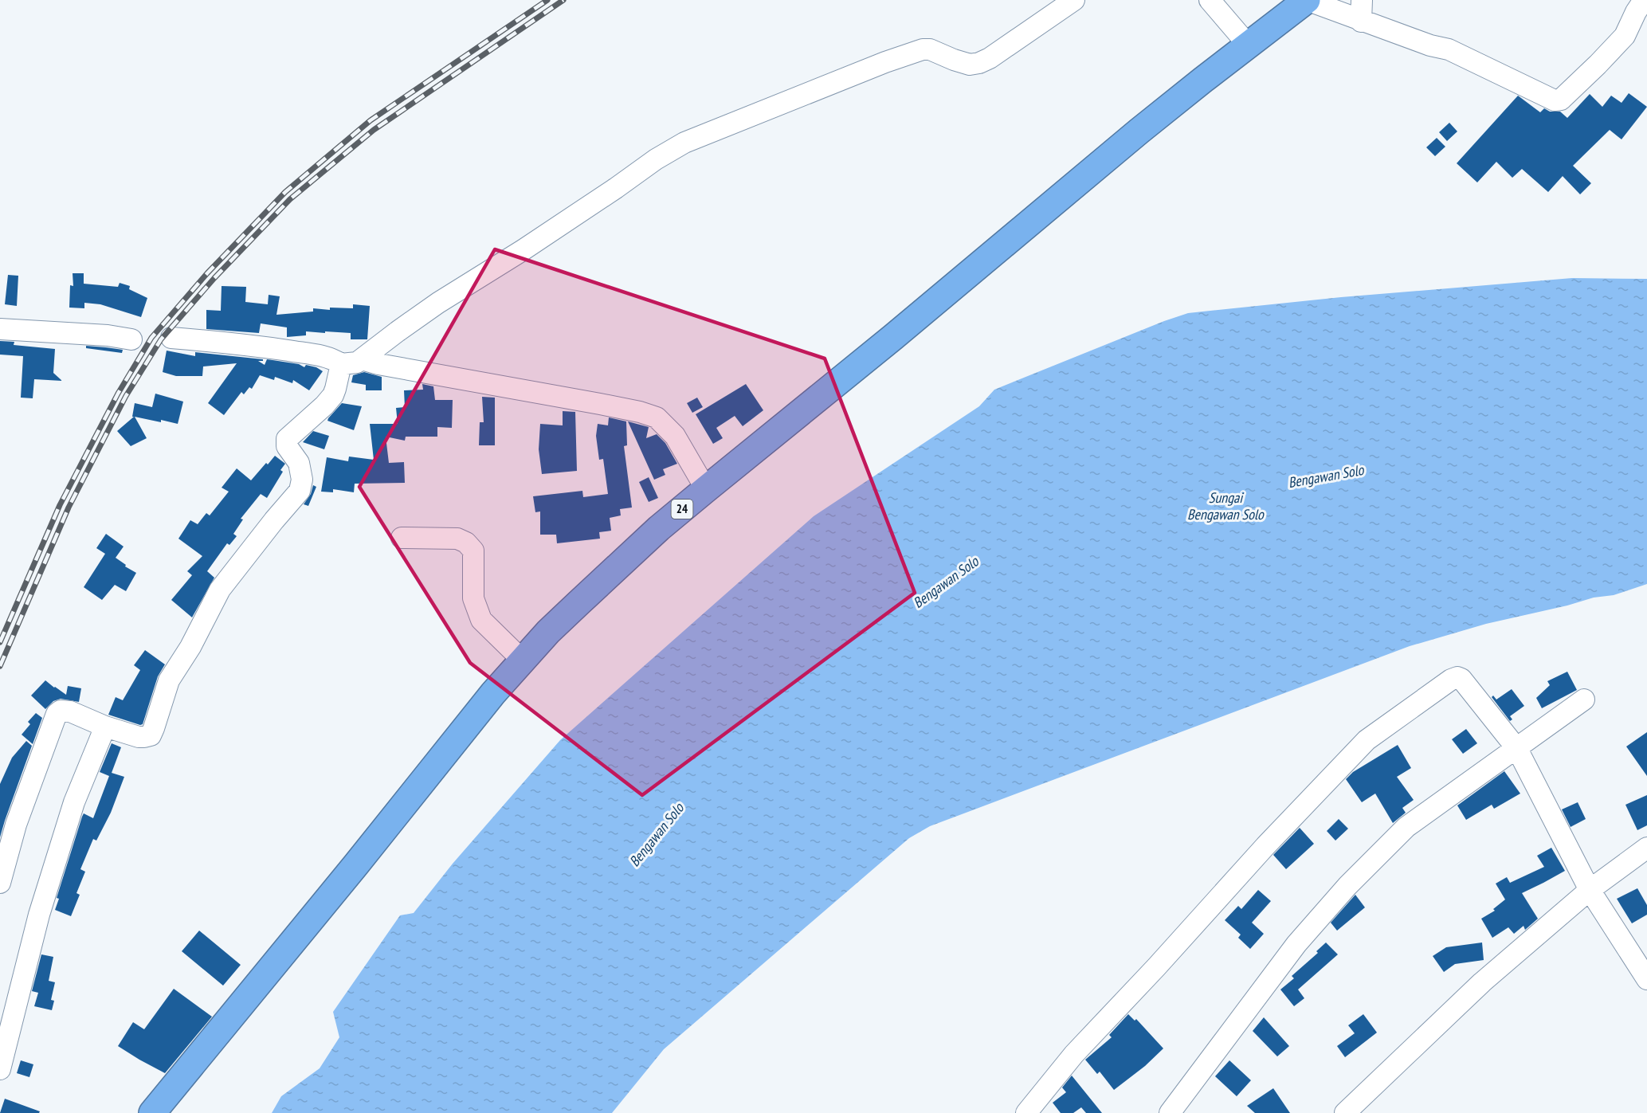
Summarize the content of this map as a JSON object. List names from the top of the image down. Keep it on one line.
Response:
{"streets":{"highway":["24"]},"water":["Bengawan Solo","Sungai Bengawan Solo"]}
